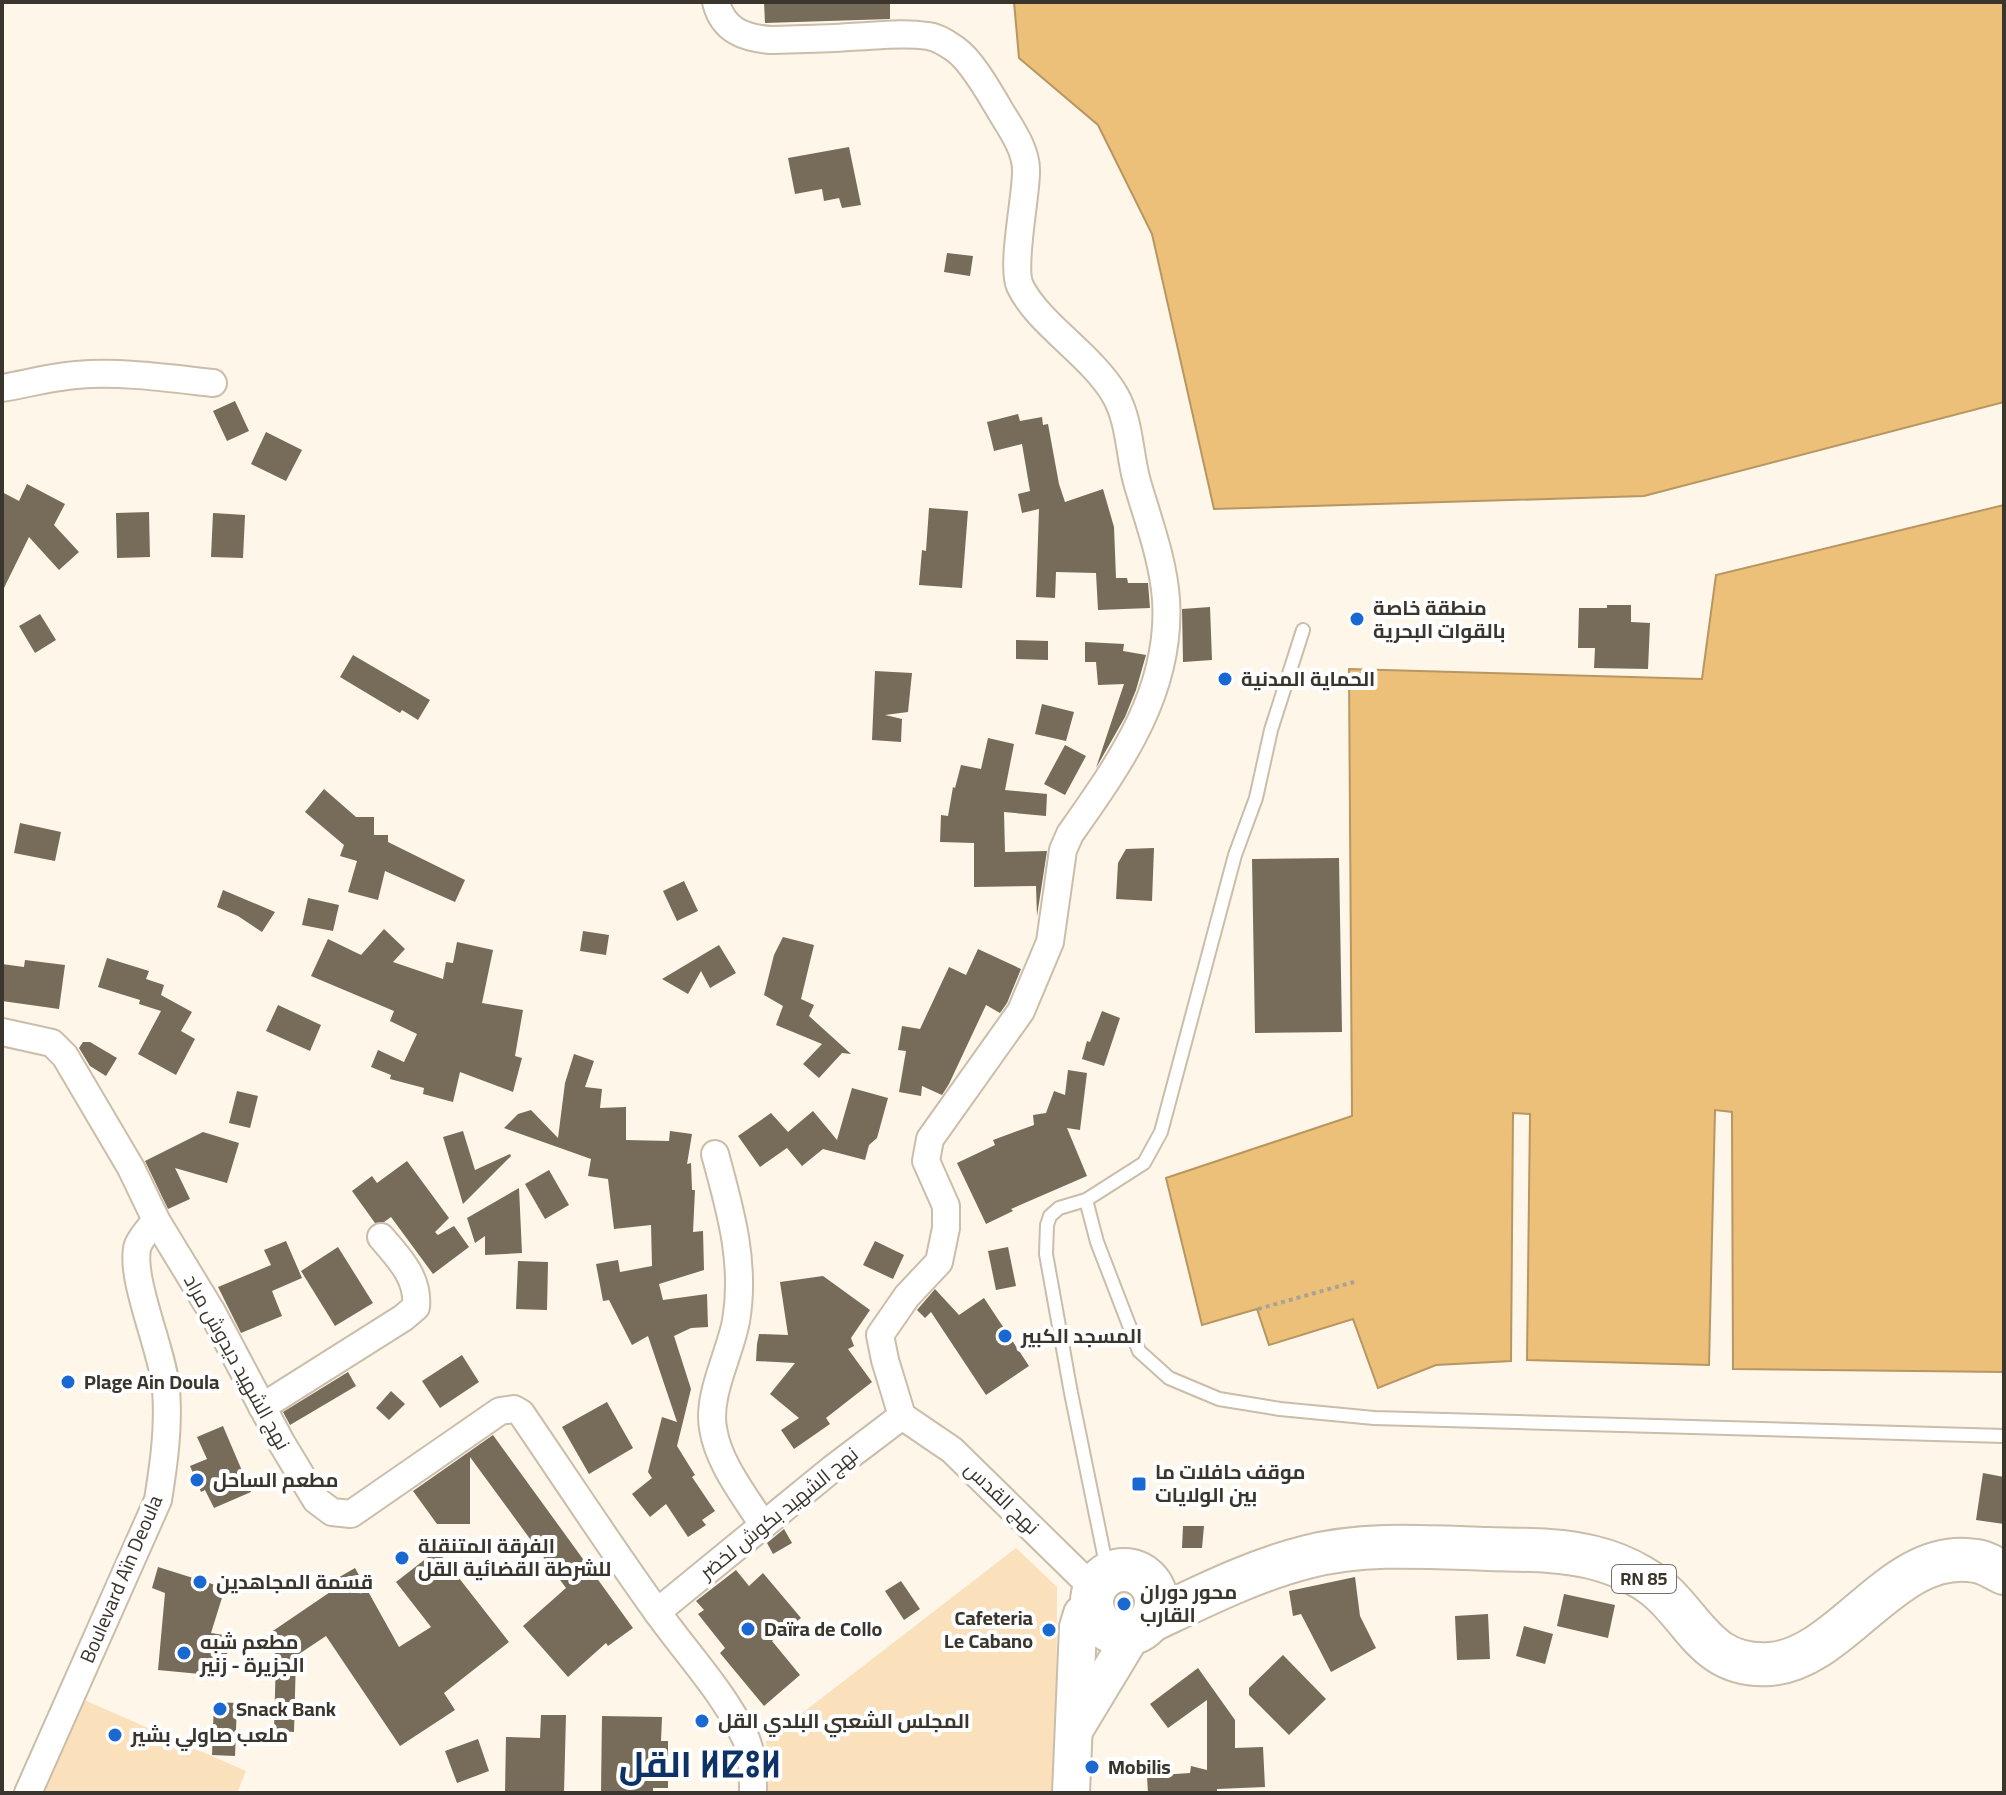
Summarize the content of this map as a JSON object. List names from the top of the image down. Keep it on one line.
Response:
{"streets":{"main road":["RN 85"],"street":["نهج الشهيد ديدوش مراد","نهج القدس","نهج الشهيد بكوش لخضر","Boulevard Aïn Deoula"]},"crossings":[["نهج الشهيد ديدوش مراد","نهج الشهيد بكوش لخضر"],["نهج الشهيد ديدوش مراد","Boulevard Aïn Deoula"],["نهج القدس","نهج الشهيد بكوش لخضر"],["نهج القدس","RN 85"]],"districts":["القل ⵍⵇⵓⵍ"],"places":{"other":["منطقة خاصة بالقوات البحرية","الحماية المدنية","المسجد الكبير","Plage Ain Doula","مطعم الساحل","الفرقة المتنقلة للشرطة القضائية القل","قسمة المجاهدين","محور دوران القارب","Daïra de Collo","Cafeteria Le Cabano","مطعم شبه الجزيرة - زنير","Snack Bank","المجلس الشعبي البلدي القل","ملعب صاولي بشير","Mobilis"],"transit":["موقف حافلات ما بين الولايات"]}}
